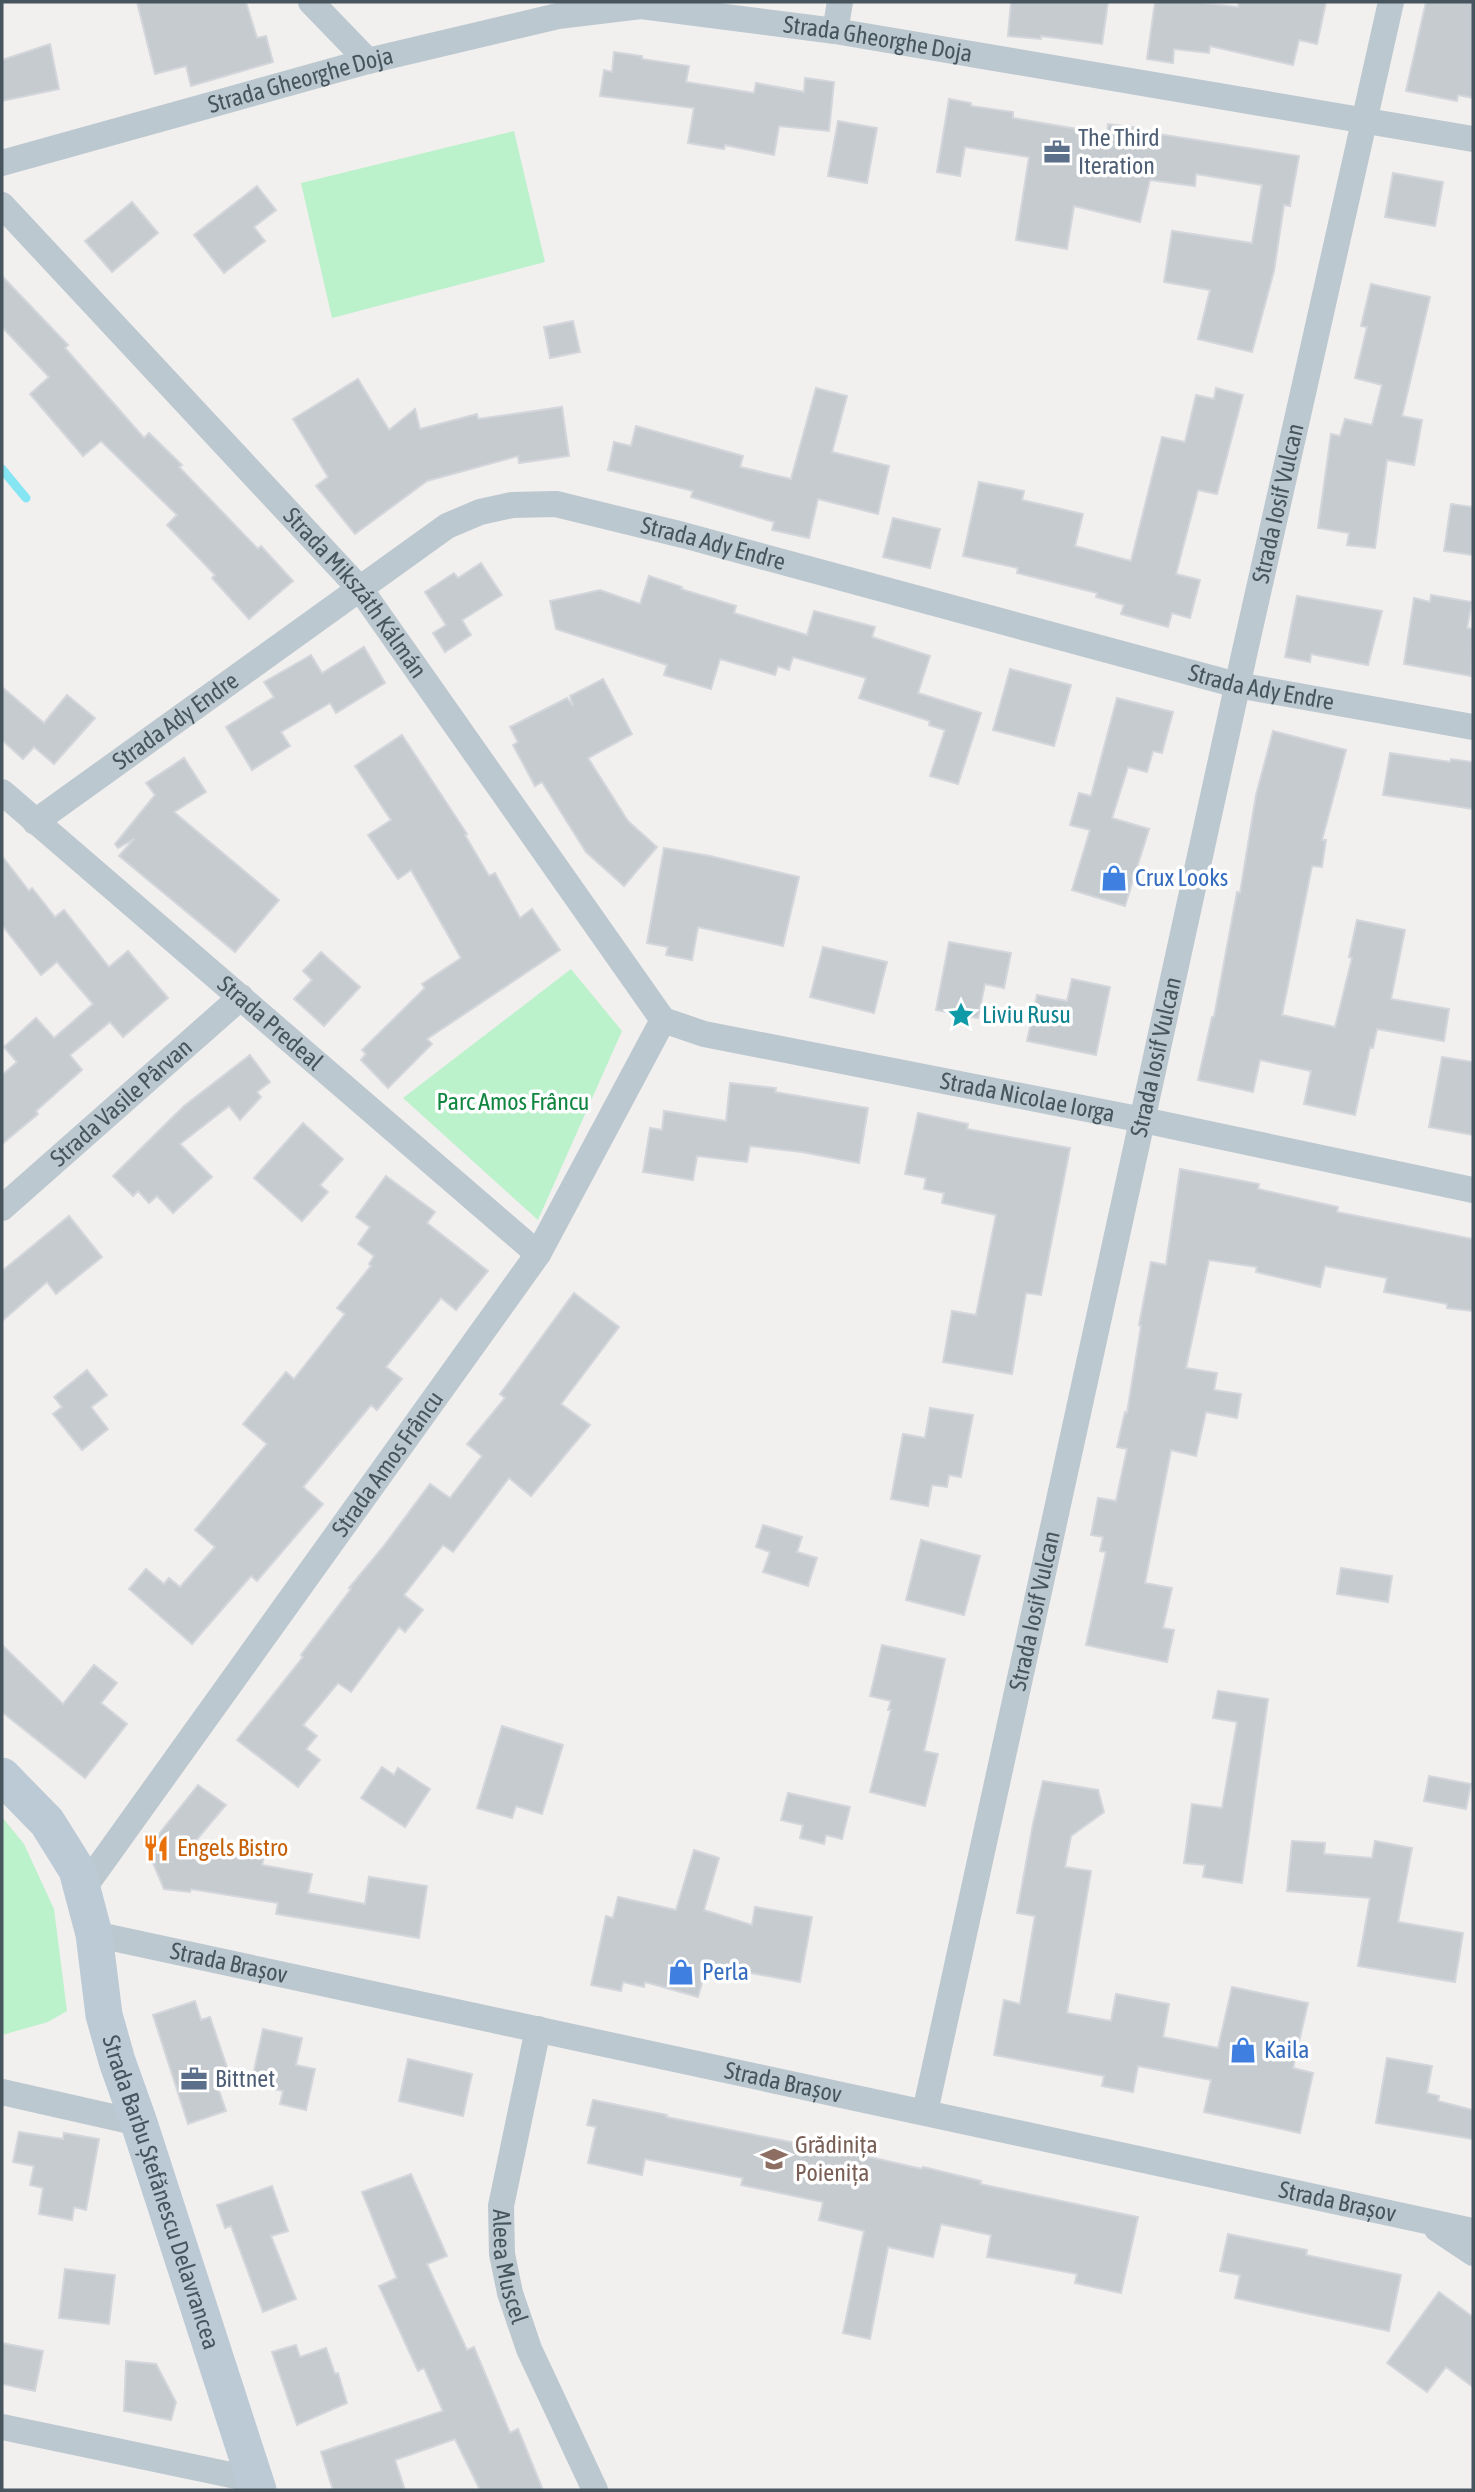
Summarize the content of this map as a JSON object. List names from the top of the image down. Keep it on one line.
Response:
{"streets":{"main road":["Strada Barbu Ștefănescu Delavrancea"],"street":["Strada Gheorghe Doja","Strada Iosif Vulcan","Strada Ady Endre","Strada Mikszáth Kálmán","Strada Predeal","Strada Nicolae Iorga","Strada Vasile Pârvan","Strada Amos Frâncu","Strada Brașov","Aleea Muscel"]},"crossings":[["Strada Gheorghe Doja","Strada Iosif Vulcan"],["Strada Iosif Vulcan","Strada Ady Endre"],["Strada Iosif Vulcan","Strada Nicolae Iorga"],["Strada Iosif Vulcan","Strada Brașov"],["Strada Ady Endre","Strada Mikszáth Kálmán"],["Strada Ady Endre","Strada Predeal"],["Strada Mikszáth Kálmán","Strada Nicolae Iorga"],["Strada Mikszáth Kálmán","Strada Amos Frâncu"],["Strada Predeal","Strada Vasile Pârvan"],["Strada Predeal","Strada Amos Frâncu"],["Strada Nicolae Iorga","Strada Amos Frâncu"],["Strada Amos Frâncu","Strada Barbu Ștefănescu Delavrancea"],["Strada Brașov","Strada Barbu Ștefănescu Delavrancea"],["Strada Brașov","Aleea Muscel"]],"parks":["Parc Amos Frâncu"],"places":{"office":["The Third Iteration","Bittnet"],"shop":["Crux Looks","Perla","Kaila"],"place":["Liviu Rusu"],"restaurant":["Engels Bistro"],"school or university":["Grădinița Poienița"]}}
